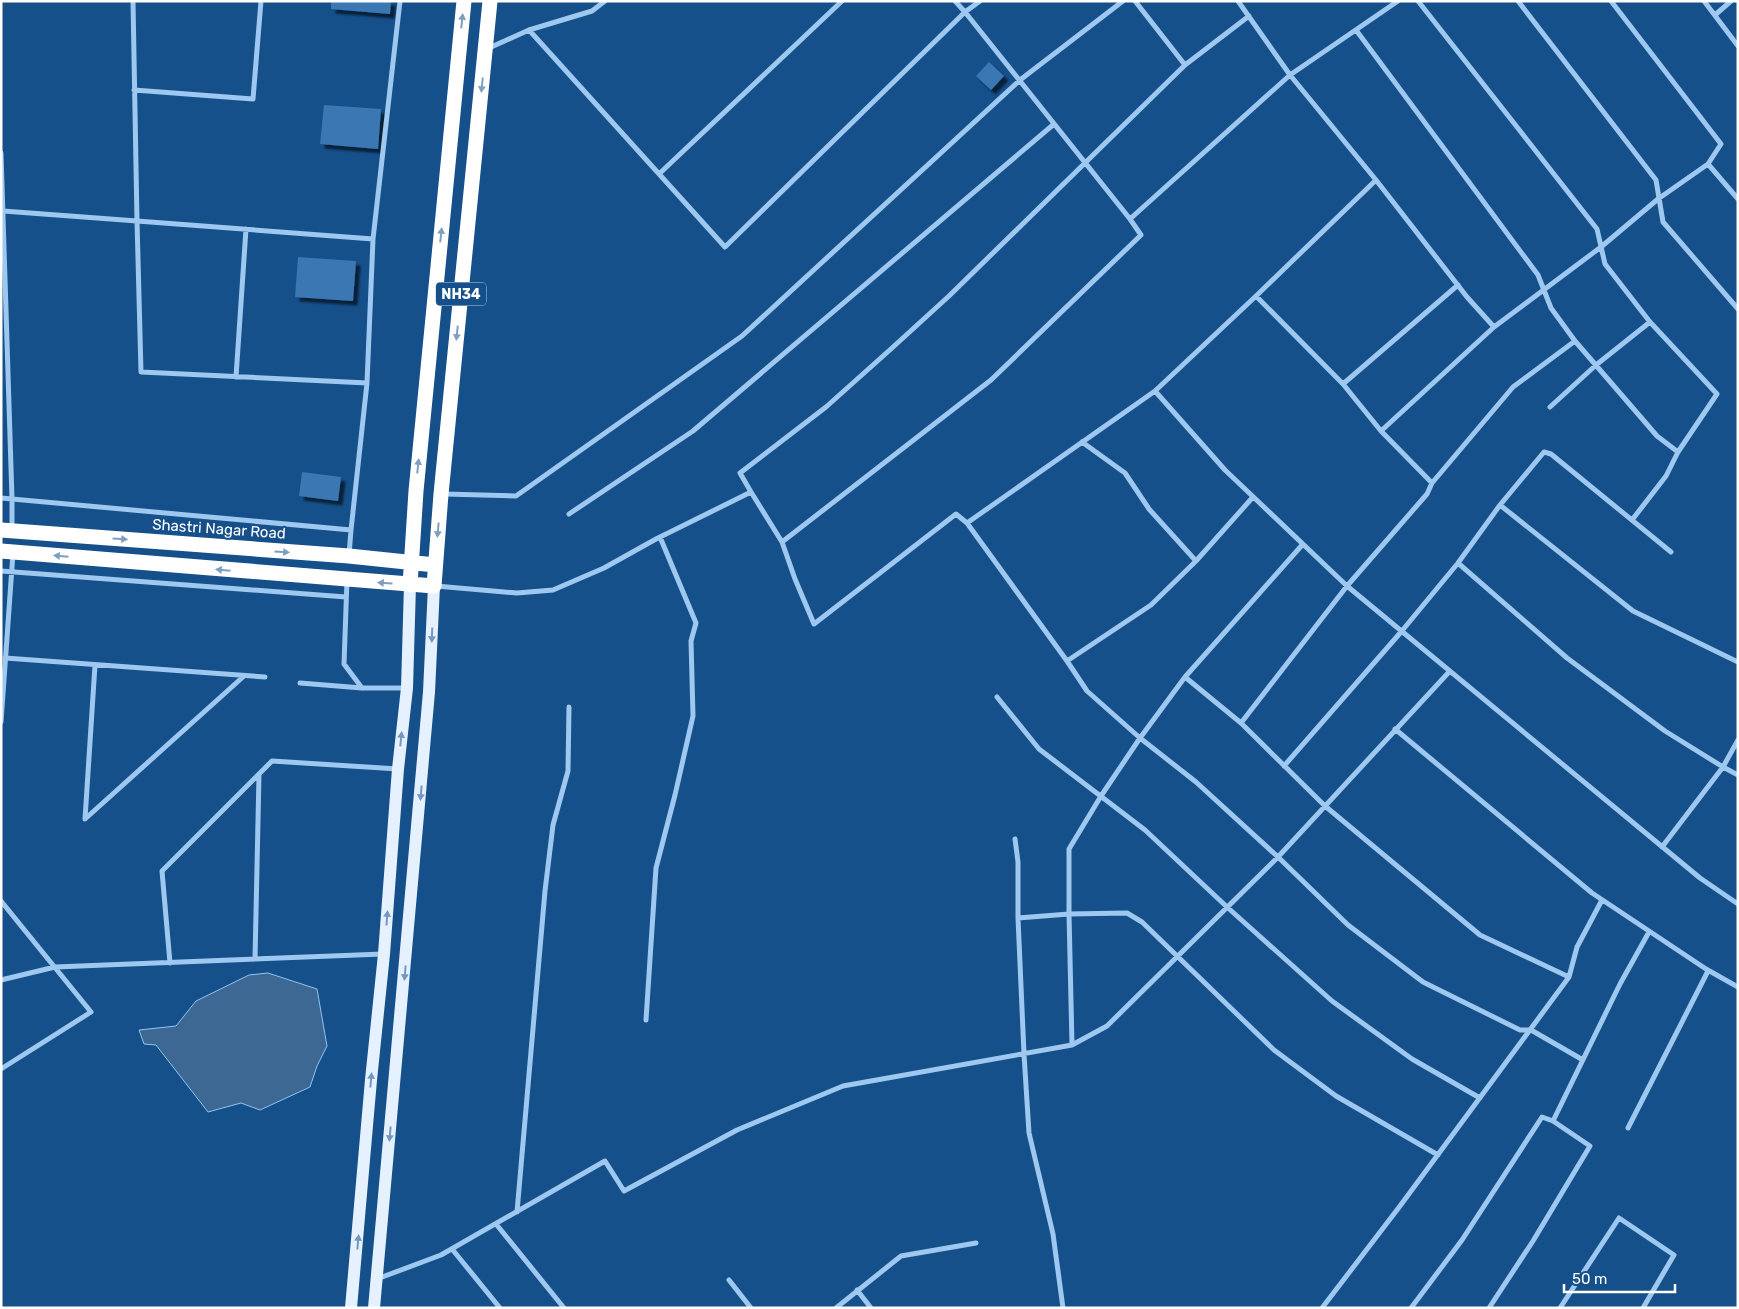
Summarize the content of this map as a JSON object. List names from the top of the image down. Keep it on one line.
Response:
{"streets":{"highway":["NH34","Shastri Nagar Road"]},"crossings":[["NH34","Shastri Nagar Road"]],"scale_bar":"50 m"}
